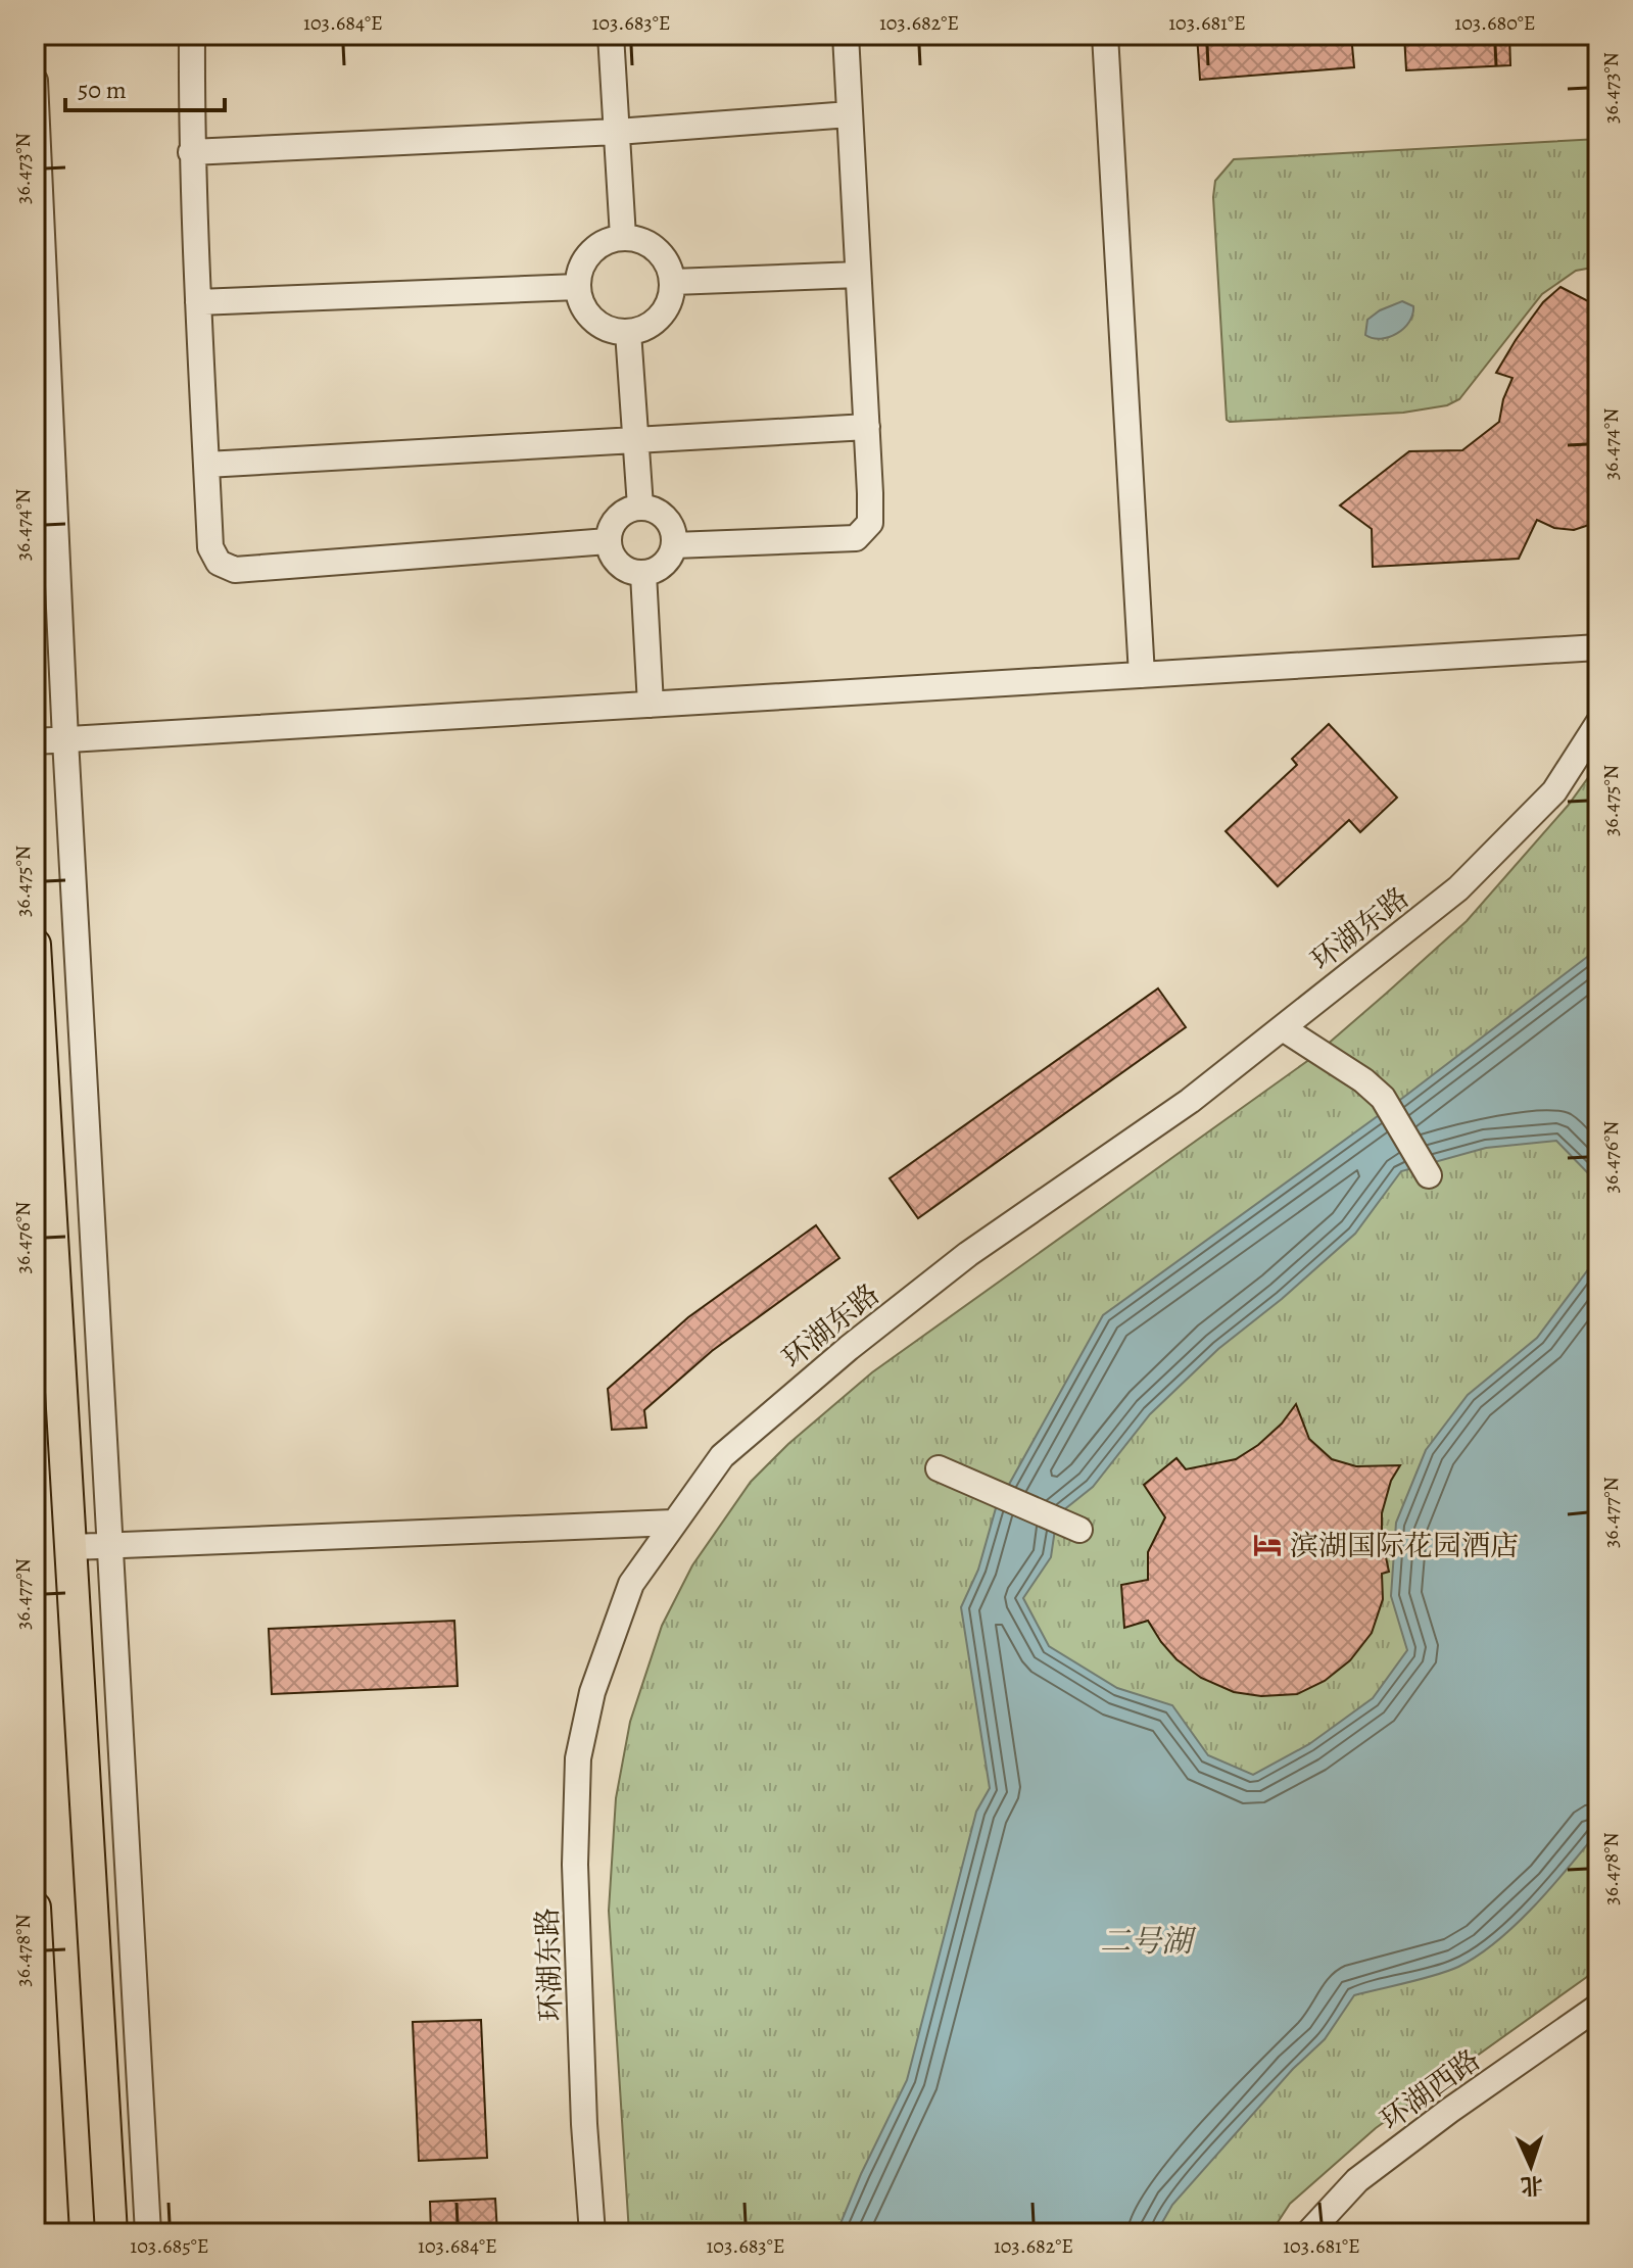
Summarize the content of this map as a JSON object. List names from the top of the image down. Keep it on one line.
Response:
{"streets":{"street":["环湖东路","环湖西路"]},"water":["二号湖"],"places":{"hotel":["滨湖国际花园酒店"]},"scale_bar":"50 m","north":"bottom","coordinates":["103.684°E","103.683°E","103.682°E","103.681°E","103.680°E","36.473°N","36.474°N","36.475°N","36.476°N","36.477°N","36.478°N","103.685°E"]}
